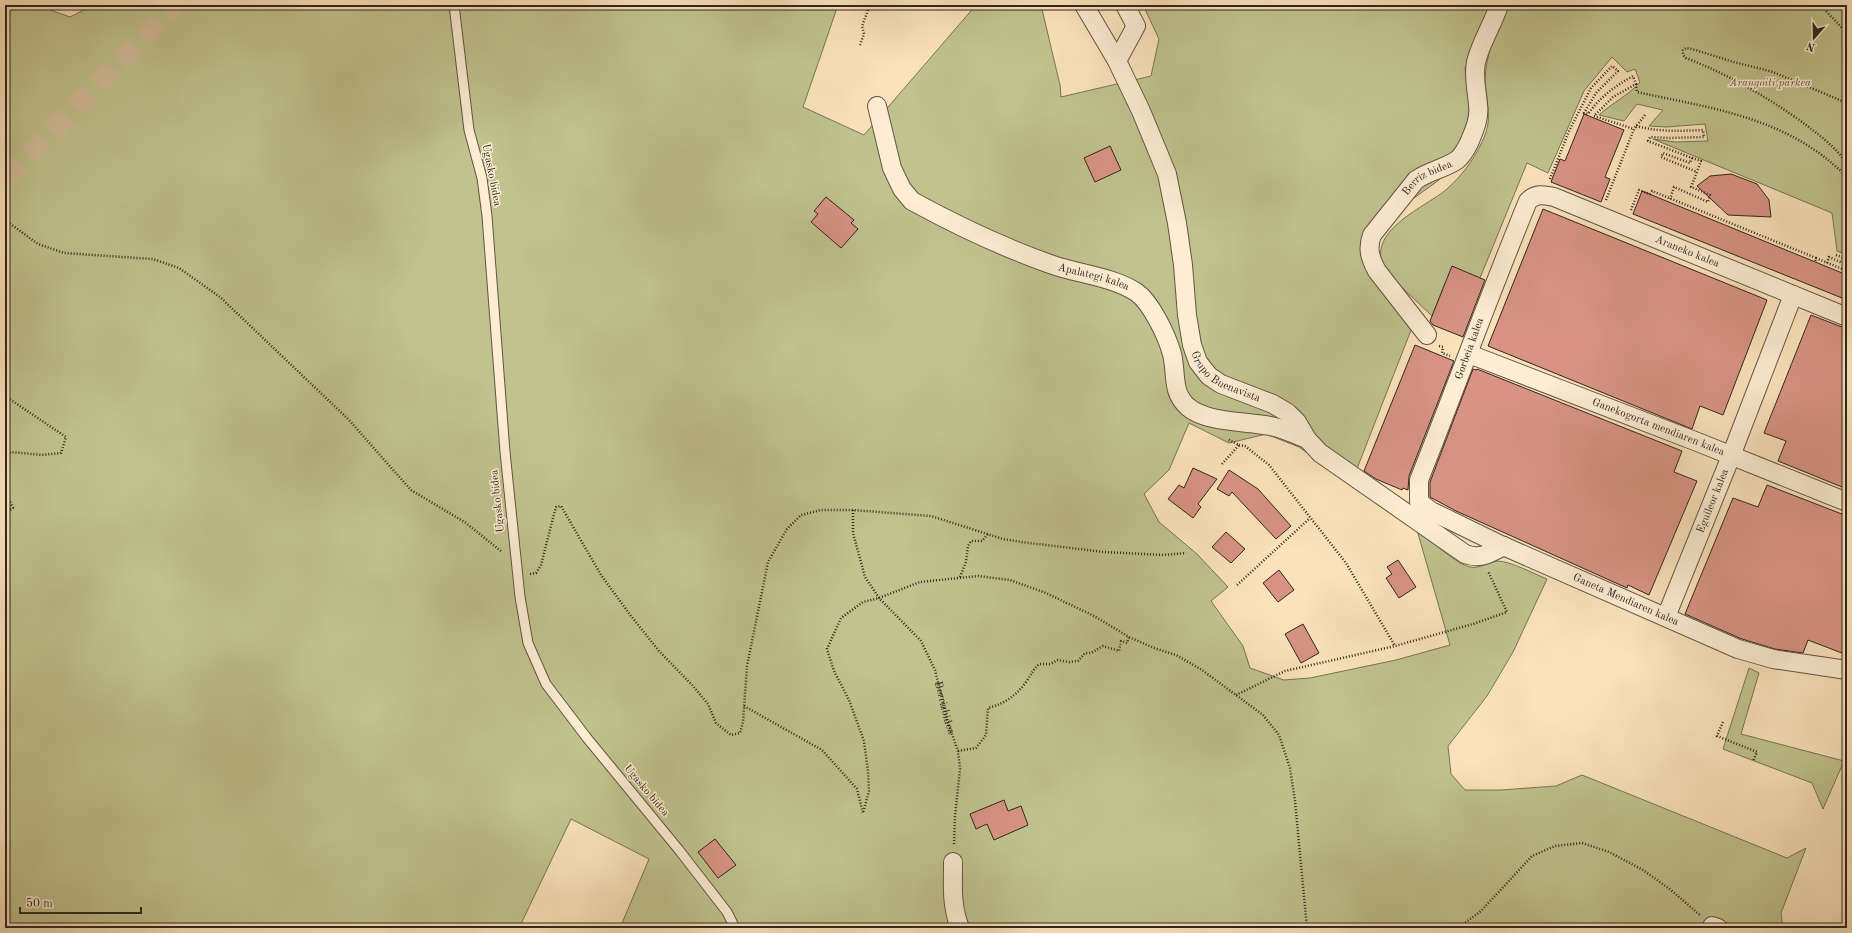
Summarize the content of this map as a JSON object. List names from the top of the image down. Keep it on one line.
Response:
{"streets":{"street":["Berriz bidea","Araneko kalea","Apalategi kalea","Gorbeia kalea","Grupo Buenavista","Ganekogorta mendiaren kalea","Eguileor kalea","Ganeta Mendiaren kalea"],"lane":["Ugasko bidea"],"path":["Berrizbidea"]},"crossings":[["Araneko kalea","Gorbeia kalea"],["Araneko kalea","Eguileor kalea"],["Apalategi kalea","Grupo Buenavista"],["Gorbeia kalea","Ganekogorta mendiaren kalea"],["Gorbeia kalea","Ganeta Mendiaren kalea"],["Ganekogorta mendiaren kalea","Eguileor kalea"],["Eguileor kalea","Ganeta Mendiaren kalea"]],"parks":["Arangoiti parkea"],"scale_bar":"50 m","north":"bottom"}
